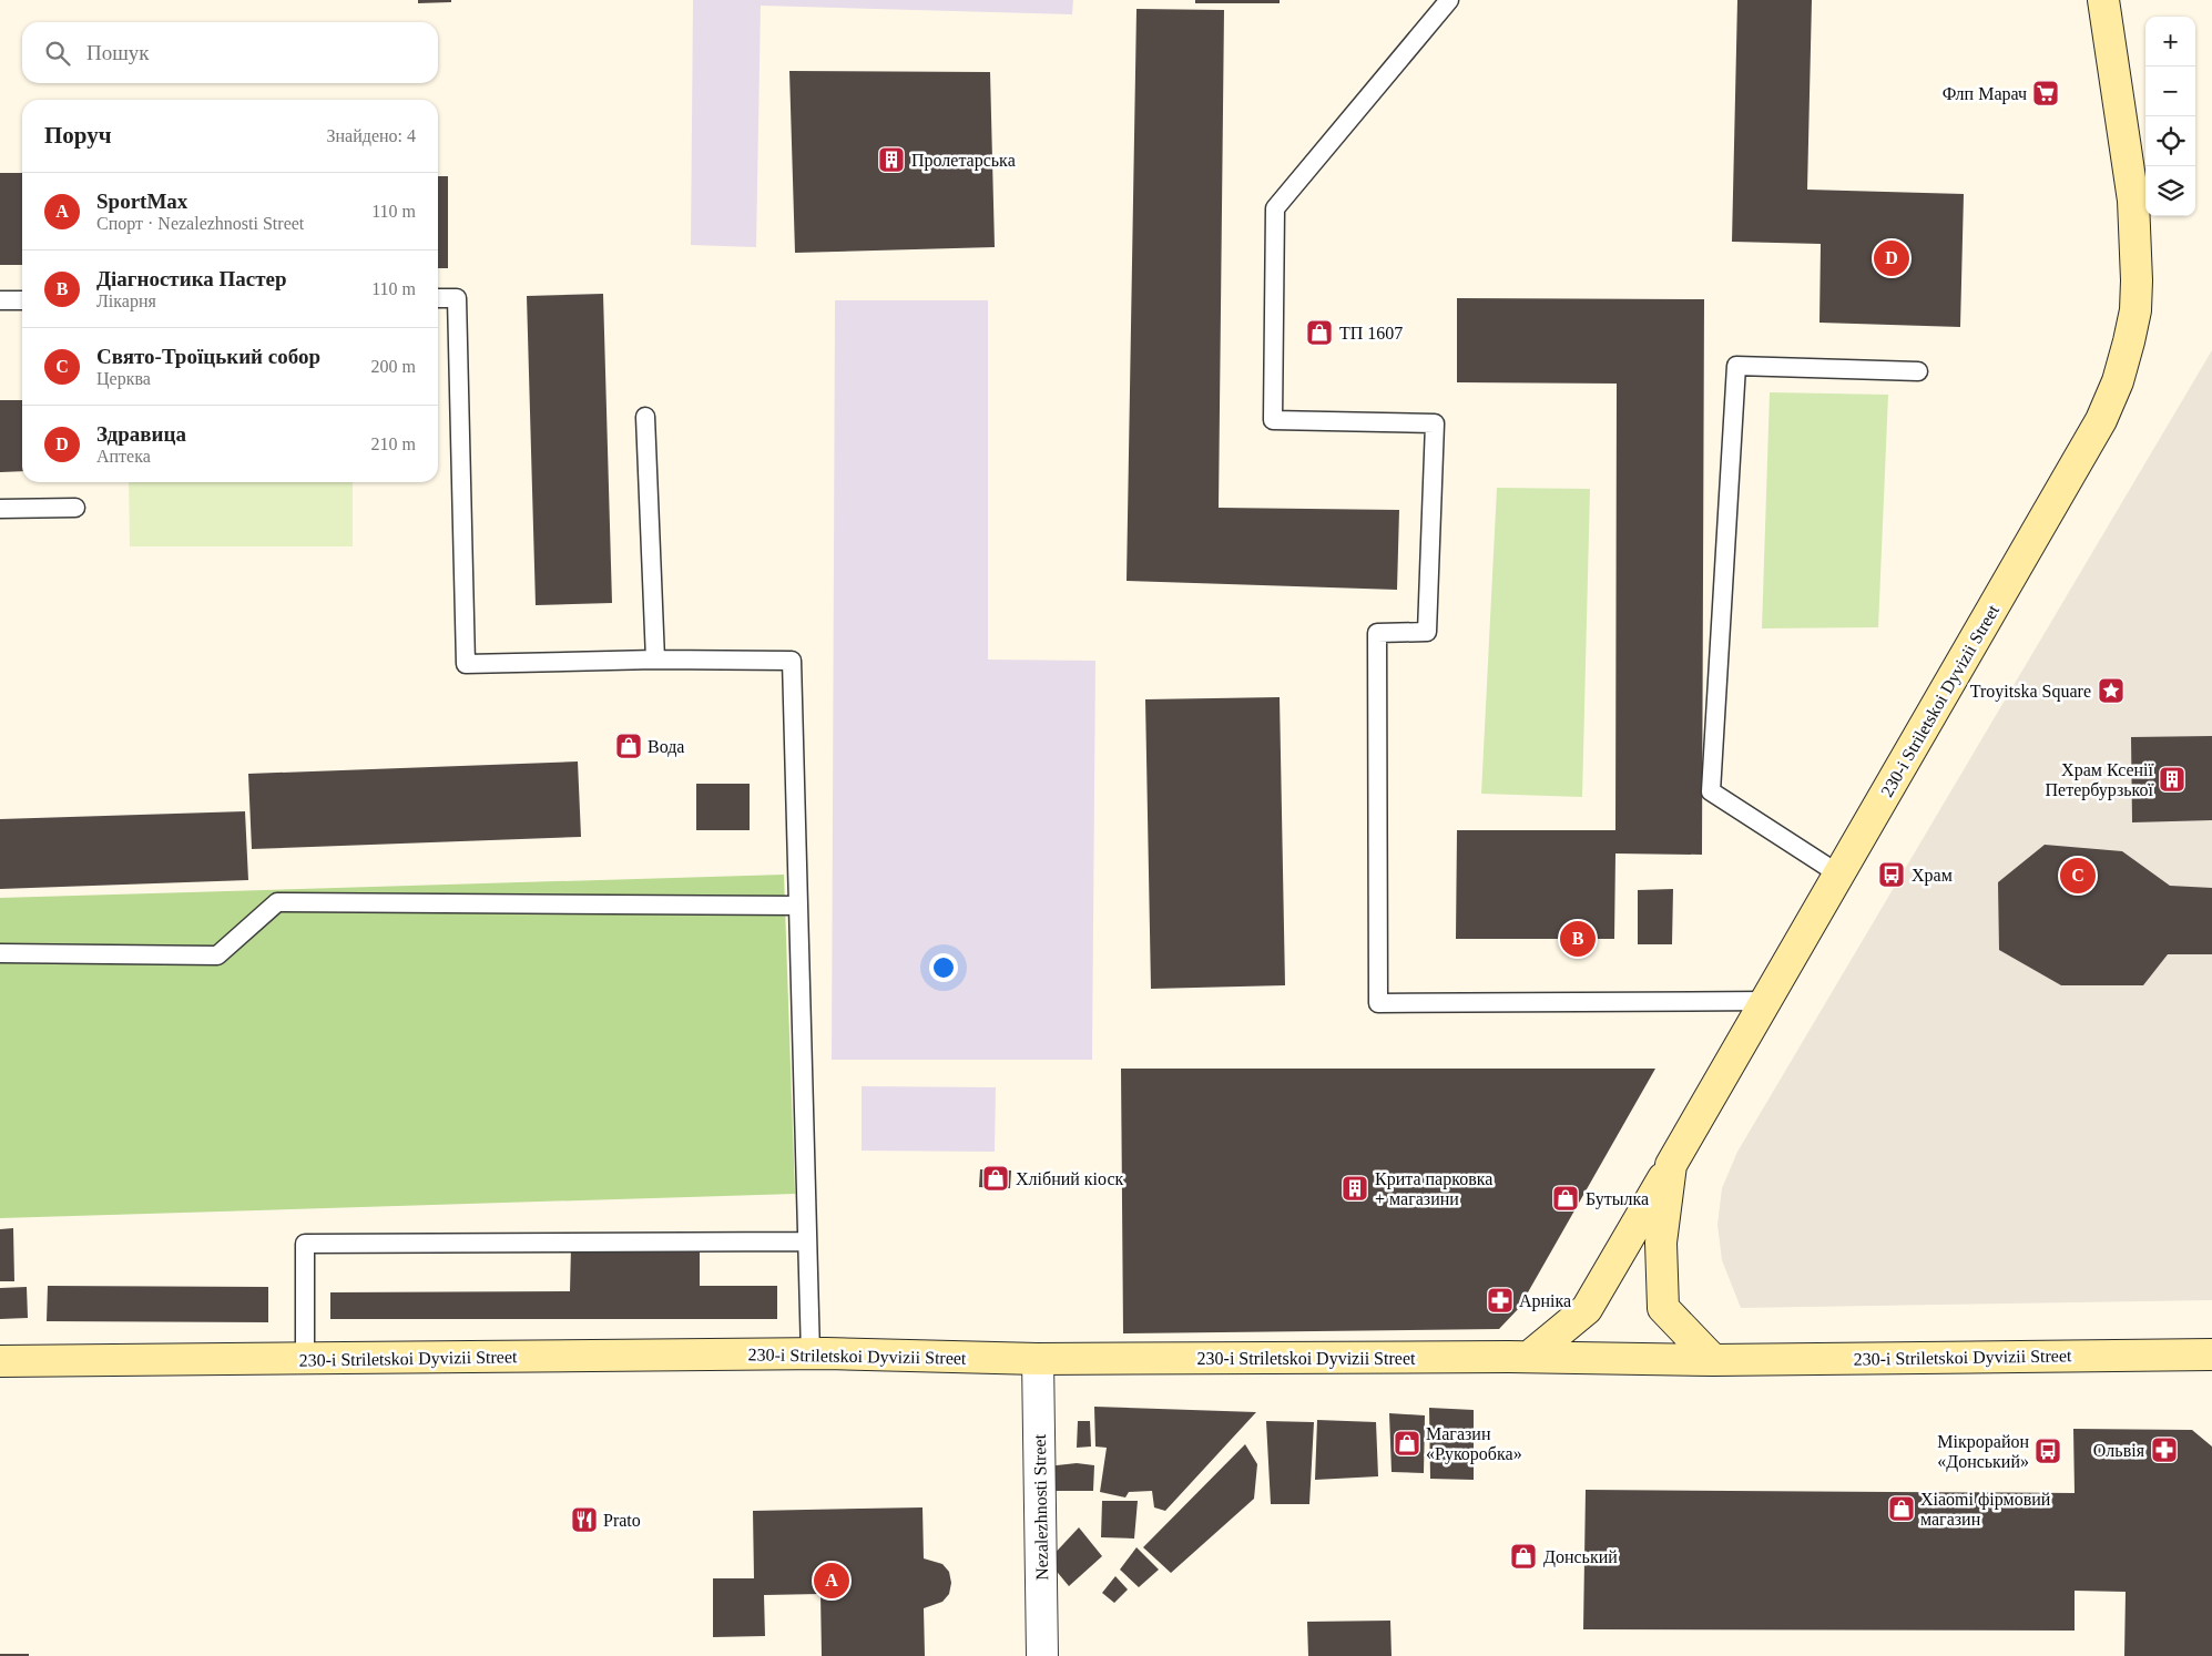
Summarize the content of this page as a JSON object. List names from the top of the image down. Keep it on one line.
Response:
{"streets":{"street":["230-i Striletskoi Dyvizii Street","Nezalezhnosti Street"]},"crossings":[["230-i Striletskoi Dyvizii Street","Nezalezhnosti Street"]],"places":{"supermarket":["Флп Марач"],"building":["Пролетарська","Храм Ксенії Петербурзької","Крита парковка + магазини"],"shop":["ТП 1607","Вода","Хлібний кіоск","Бутылка","Магазин «Рукоробка»","Xiaomi фірмовий магазин","Донський"],"place":["Troyitska Square"],"bus stop":["Храм","Мікрорайон «Донський»"],"pharmacy":["Арніка","Ольвія"],"restaurant":["Prato"]},"page":{"map_buttons":["+","−"],"search":"Пошук","heading":["Поруч","Знайдено: 4"],"list":[{"mark":"A","name":"SportMax","note":"Спорт · Nezalezhnosti Street","value":"110 m"},{"mark":"B","name":"Діагностика Пастер","note":"Лікарня","value":"110 m"},{"mark":"C","name":"Свято-Троїцький собор","note":"Церква","value":"200 m"},{"mark":"D","name":"Здравица","note":"Аптека","value":"210 m"}],"pins":["D","C","B","A"]}}
